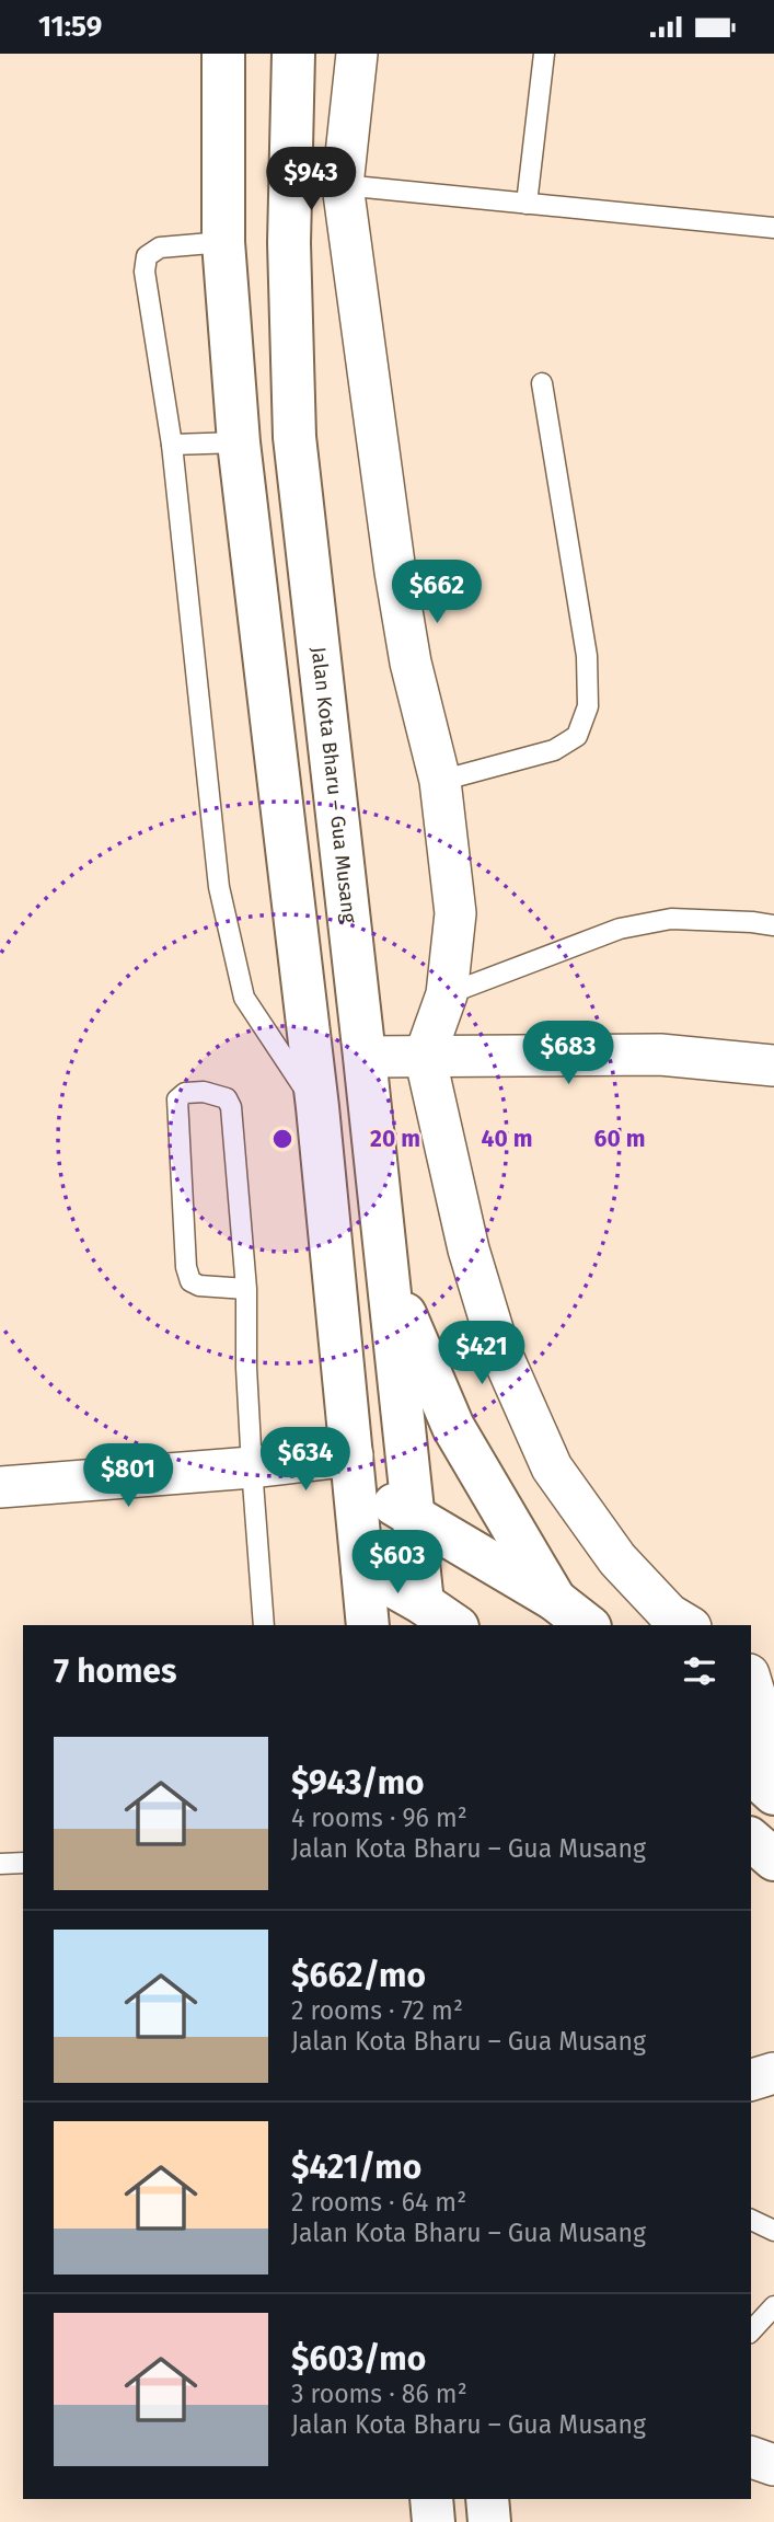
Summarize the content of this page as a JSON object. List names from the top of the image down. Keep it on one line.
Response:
{"streets":{"main road":["Jalan Kota Bharu – Gua Musang"]},"page":{"status":"11:59","price":["$943","$662","$683","$421","$634","$801","$603"],"heading":"7 homes","list":[{"name":"$943/mo","note":"4 rooms · 96 m² · Jalan Kota Bharu – Gua Musang"},{"name":"$662/mo","note":"2 rooms · 72 m² · Jalan Kota Bharu – Gua Musang"},{"name":"$421/mo","note":"2 rooms · 64 m² · Jalan Kota Bharu – Gua Musang"},{"name":"$603/mo","note":"3 rooms · 86 m² · Jalan Kota Bharu – Gua Musang"}]},"rings":["20 m","40 m","60 m"]}
